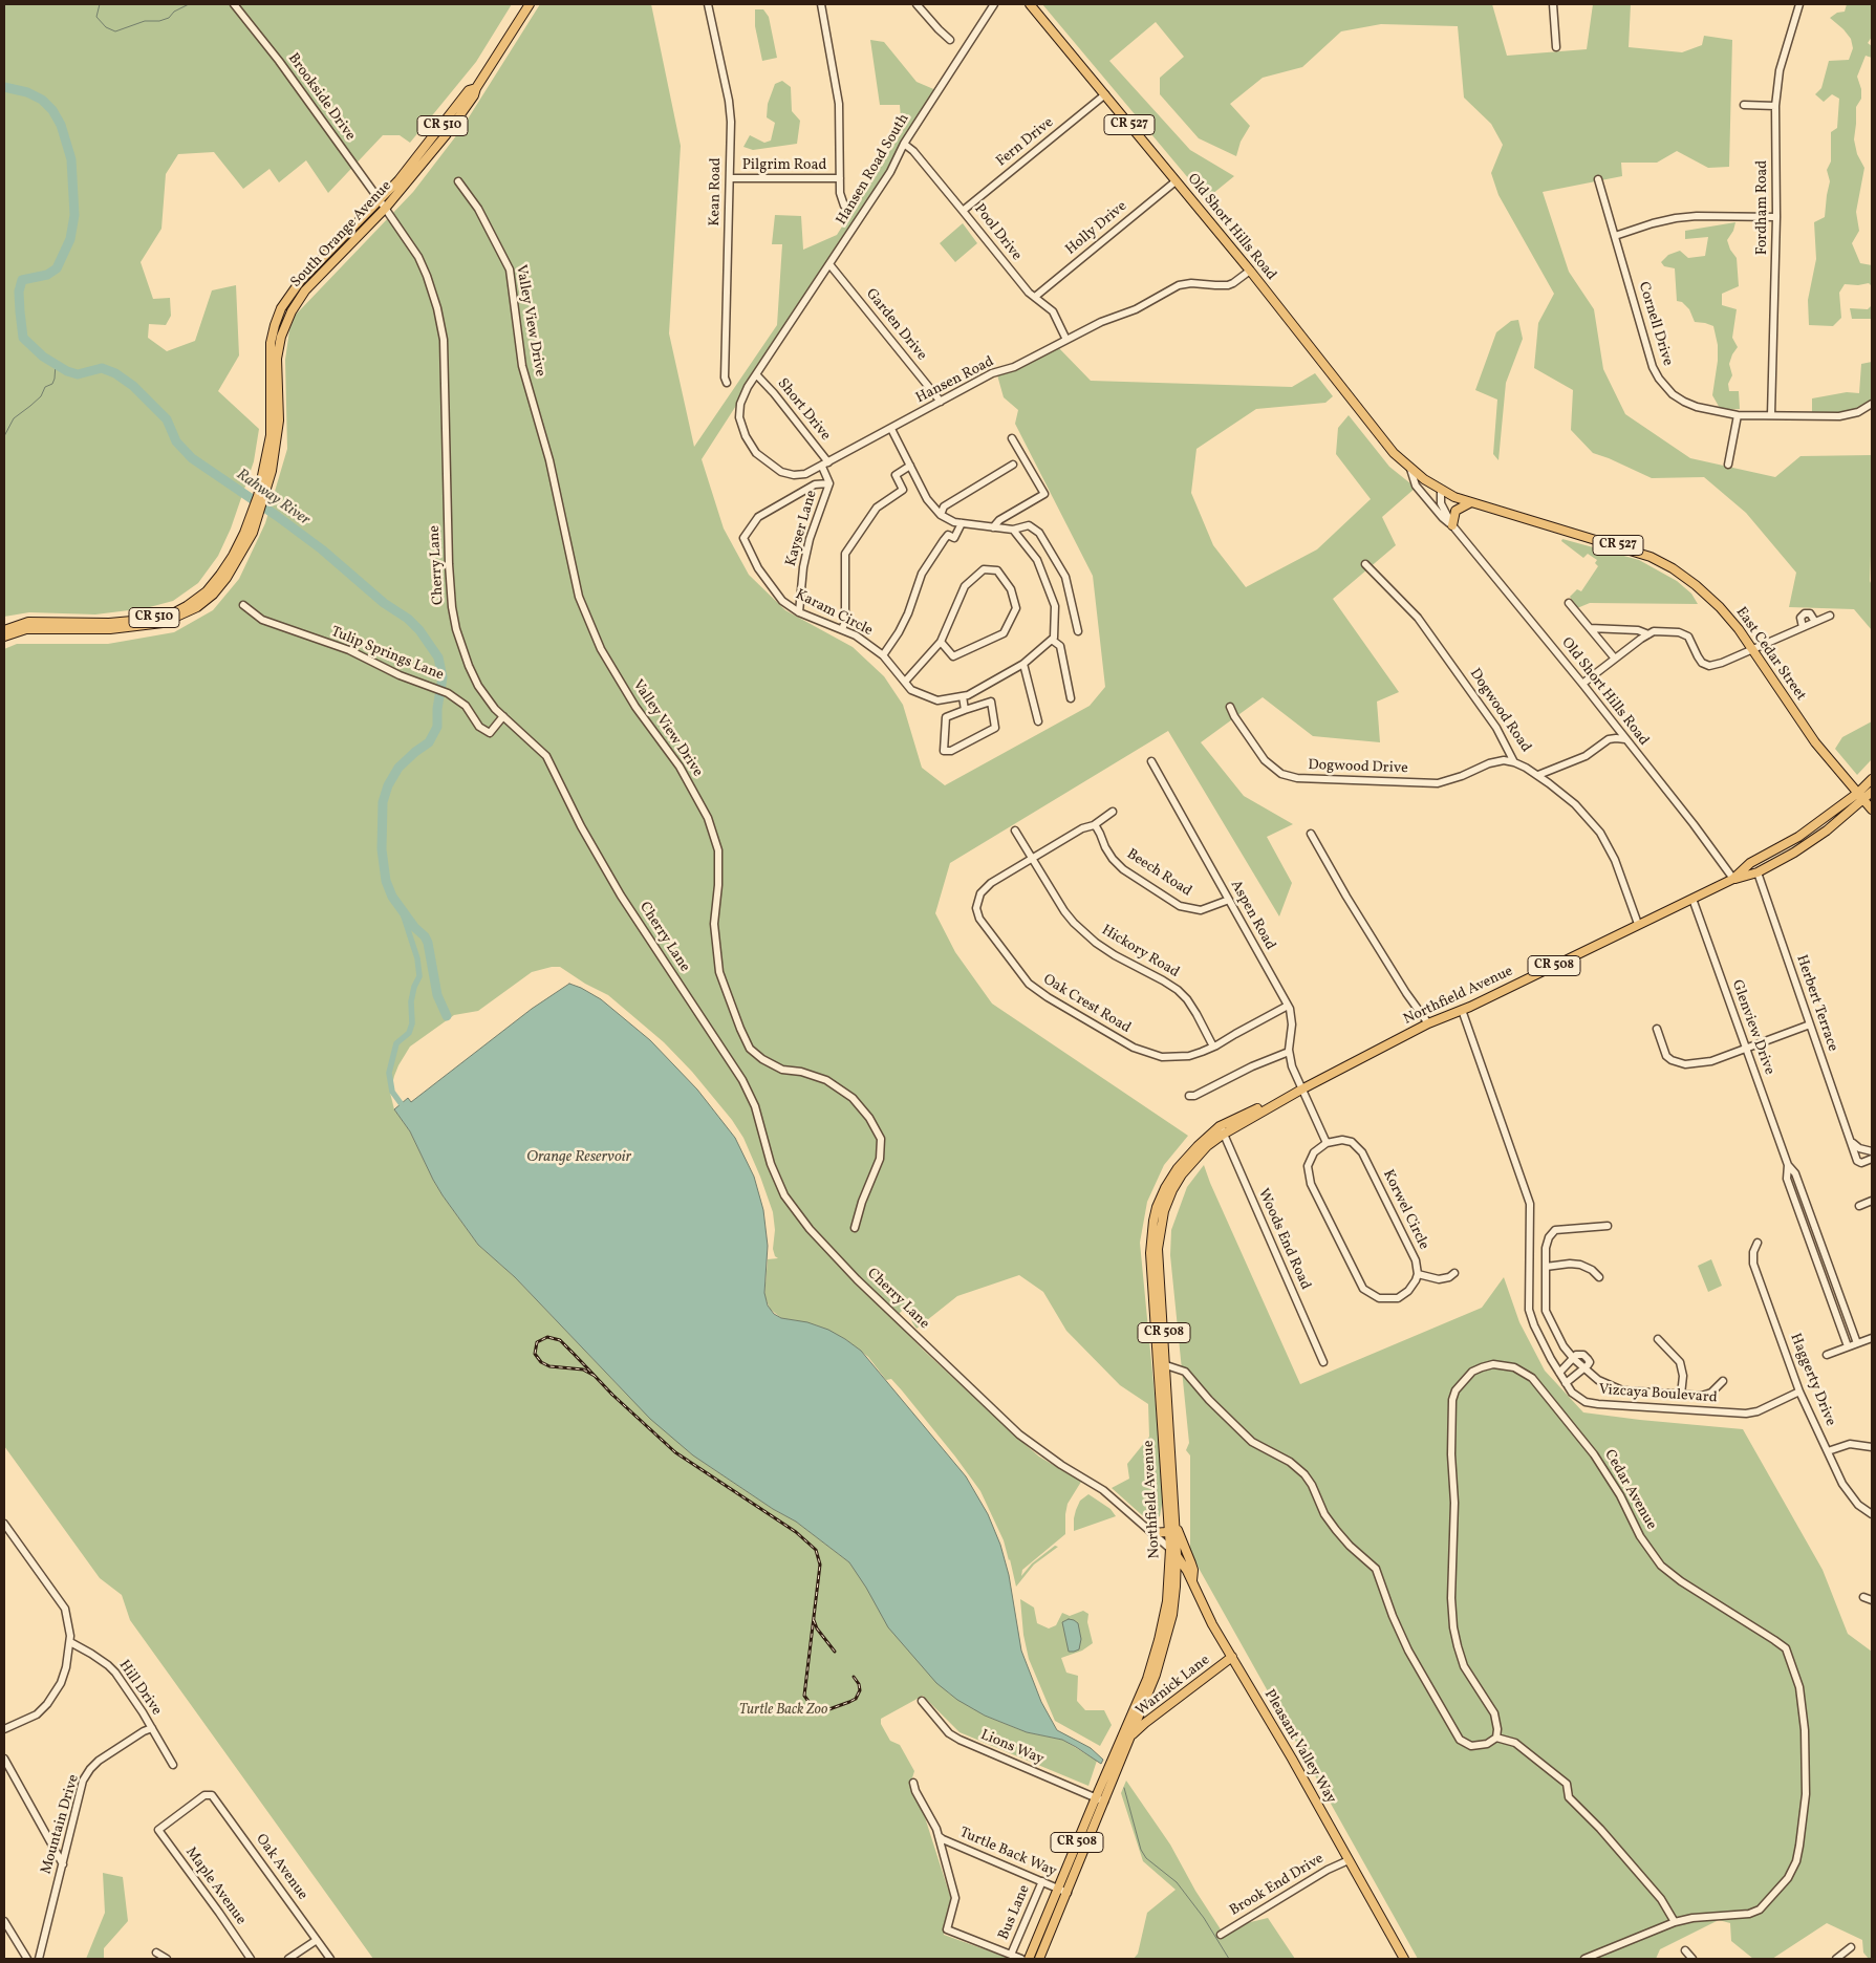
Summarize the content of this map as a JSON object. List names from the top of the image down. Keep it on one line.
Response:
{"streets":{"main road":["CR 527","CR 510","Old Short Hills Road","South Orange Avenue","East Cedar Street","CR 508","Northfield Avenue","Warnick Lane","Pleasant Valley Way"],"street":["Brookside Drive","Fern Drive","Pilgrim Road","Hansen Road South","Kean Road","Fordham Road","Holly Drive","Pool Drive","Valley View Drive","Cornell Drive","Garden Drive","Hansen Road","Short Drive","Kayser Lane","Cherry Lane","Karam Circle","Tulip Springs Lane","Dogwood Road","Dogwood Drive","Beech Road","Aspen Road","Hickory Road","Herbert Terrace","Oak Crest Road","Glenview Drive","Korwel Circle","Woods End Road","Haggerty Drive","Vizcaya Boulevard","Cedar Avenue","Hill Drive","Lions Way","Mountain Drive","Turtle Back Way","Oak Avenue","Brook End Drive","Maple Avenue","Bus Lane"]},"crossings":[["Brookside Drive","South Orange Avenue"],["Brookside Drive","Cherry Lane"],["Fern Drive","Old Short Hills Road"],["Fern Drive","Pool Drive"],["Pilgrim Road","Kean Road"],["Hansen Road South","Pool Drive"],["Hansen Road South","Garden Drive"],["Hansen Road South","Hansen Road"],["Hansen Road South","Short Drive"],["Fordham Road","Cornell Drive"],["Old Short Hills Road","Holly Drive"],["Old Short Hills Road","Hansen Road"],["Old Short Hills Road","East Cedar Street"],["Old Short Hills Road","CR 508"],["Old Short Hills Road","Northfield Avenue"],["Holly Drive","Pool Drive"],["Pool Drive","Hansen Road"],["South Orange Avenue","Cherry Lane"],["Garden Drive","Hansen Road"],["Hansen Road","Short Drive"],["Kayser Lane","Karam Circle"],["Cherry Lane","Tulip Springs Lane"],["Cherry Lane","Northfield Avenue"],["Cherry Lane","Pleasant Valley Way"],["East Cedar Street","CR 508"],["Dogwood Road","Dogwood Drive"],["Dogwood Road","Northfield Avenue"],["Beech Road","Aspen Road"],["Beech Road","Oak Crest Road"],["Aspen Road","Northfield Avenue"],["Aspen Road","Oak Crest Road"],["Hickory Road","Oak Crest Road"],["CR 508","Northfield Avenue"],["CR 508","Herbert Terrace"],["Northfield Avenue","Glenview Drive"],["Northfield Avenue","Woods End Road"],["Northfield Avenue","Vizcaya Boulevard"],["Northfield Avenue","Warnick Lane"],["Northfield Avenue","Pleasant Valley Way"],["Northfield Avenue","Lions Way"],["Northfield Avenue","Turtle Back Way"],["Haggerty Drive","Vizcaya Boulevard"],["Warnick Lane","Pleasant Valley Way"],["Hill Drive","Mountain Drive"],["Pleasant Valley Way","Brook End Drive"],["Turtle Back Way","Bus Lane"],["Oak Avenue","Maple Avenue"]],"water":["Rahway River","Orange Reservoir"],"parks":["Turtle Back Zoo"]}
